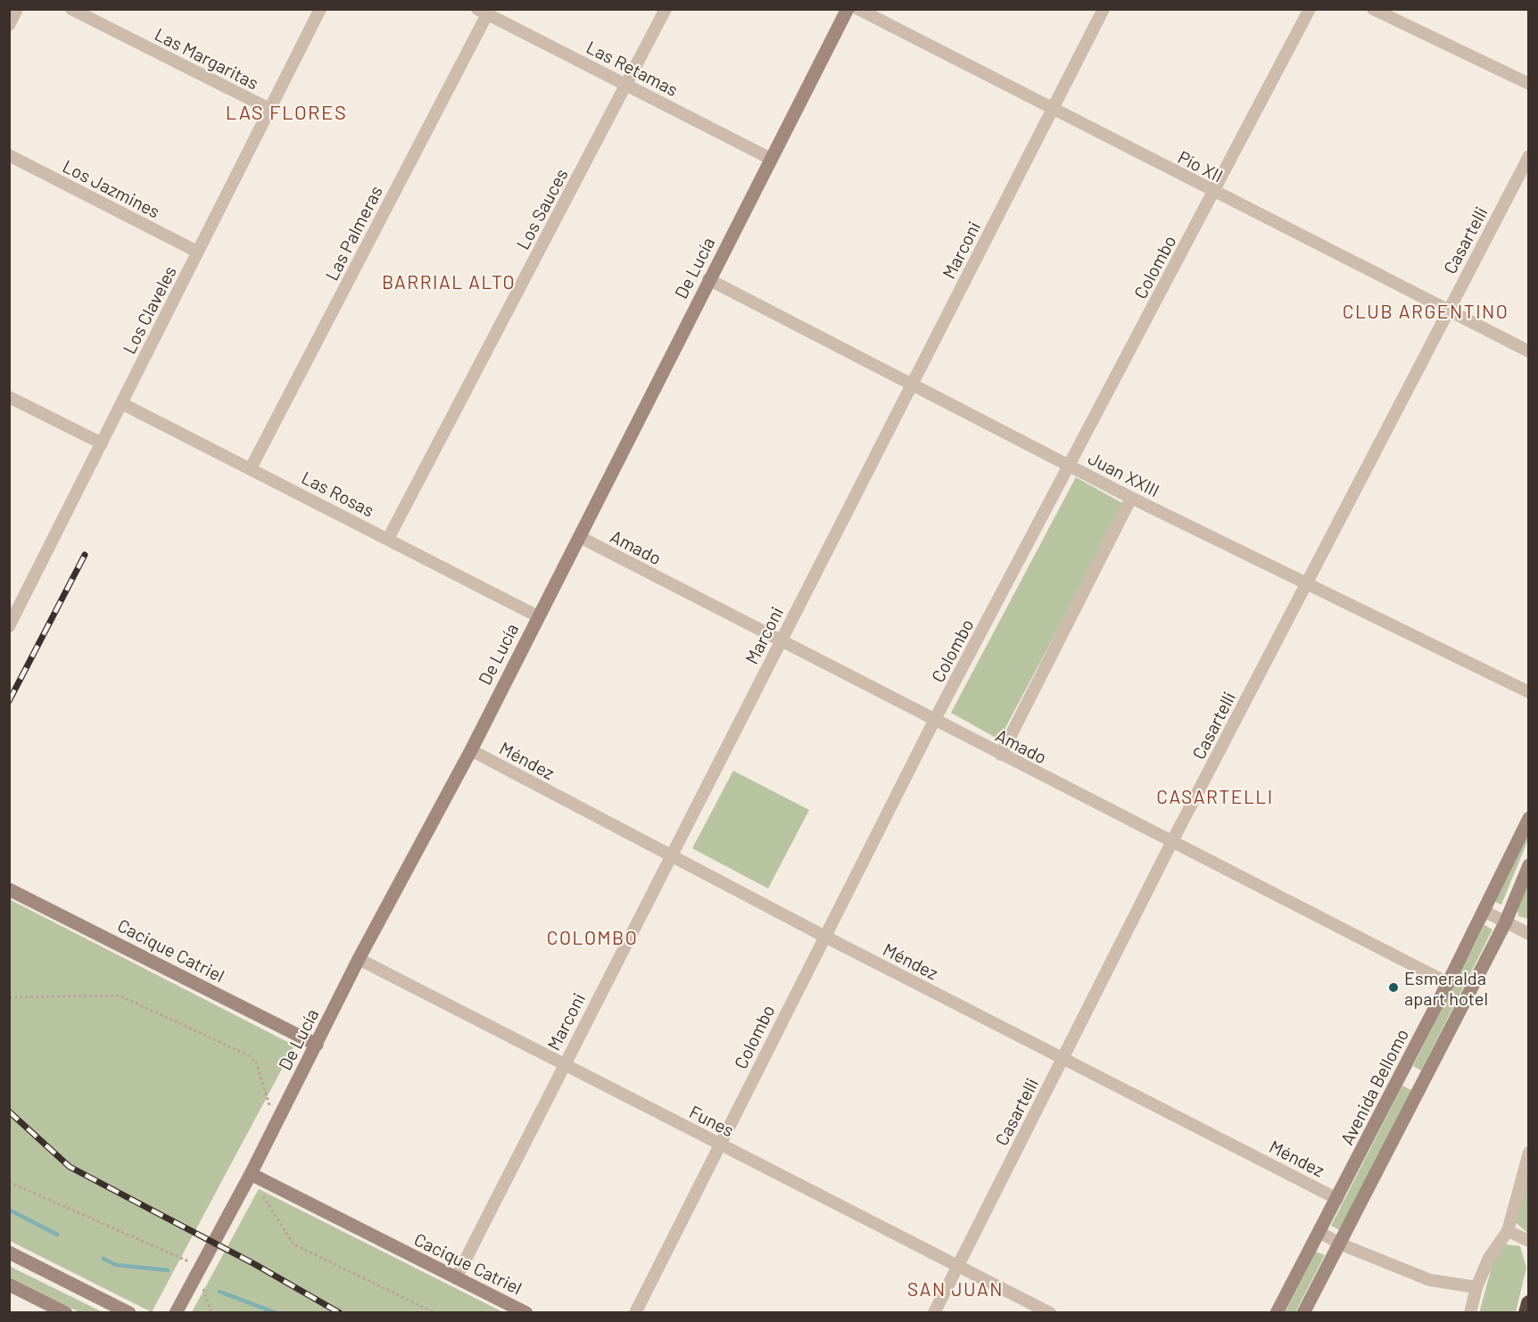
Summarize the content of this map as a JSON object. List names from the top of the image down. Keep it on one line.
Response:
{"streets":{"street":["Las Margaritas","Las Retamas","Pío XII","Los Jazmines","Los Sauces","Las Palmeras","Casartelli","Marconi","Colombo","De Lucía","Los Claveles","Juan XXIII","Las Rosas","Amado","Méndez","Cacique Catriel","Avenida Bellomo","Funes"]},"crossings":[["Las Margaritas","Los Claveles"],["Las Retamas","Los Sauces"],["Las Retamas","Las Palmeras"],["Las Retamas","De Lucía"],["Pío XII","Casartelli"],["Pío XII","Marconi"],["Pío XII","Colombo"],["Los Jazmines","Los Claveles"],["Los Sauces","Las Rosas"],["Las Palmeras","Las Rosas"],["Casartelli","Juan XXIII"],["Casartelli","Amado"],["Casartelli","Méndez"],["Casartelli","Funes"],["Marconi","Juan XXIII"],["Marconi","Amado"],["Marconi","Méndez"],["Marconi","Cacique Catriel"],["Marconi","Funes"],["Colombo","Juan XXIII"],["Colombo","Amado"],["Colombo","Méndez"],["Colombo","Funes"],["De Lucía","Juan XXIII"],["De Lucía","Las Rosas"],["De Lucía","Amado"],["De Lucía","Méndez"],["De Lucía","Cacique Catriel"],["De Lucía","Funes"],["Los Claveles","Las Rosas"],["Amado","Avenida Bellomo"],["Méndez","Avenida Bellomo"]],"districts":["LAS FLORES","BARRIAL ALTO","CLUB ARGENTINO","CASARTELLI","COLOMBO","SAN JUAN"],"places":["Esmeralda apart hotel"]}
